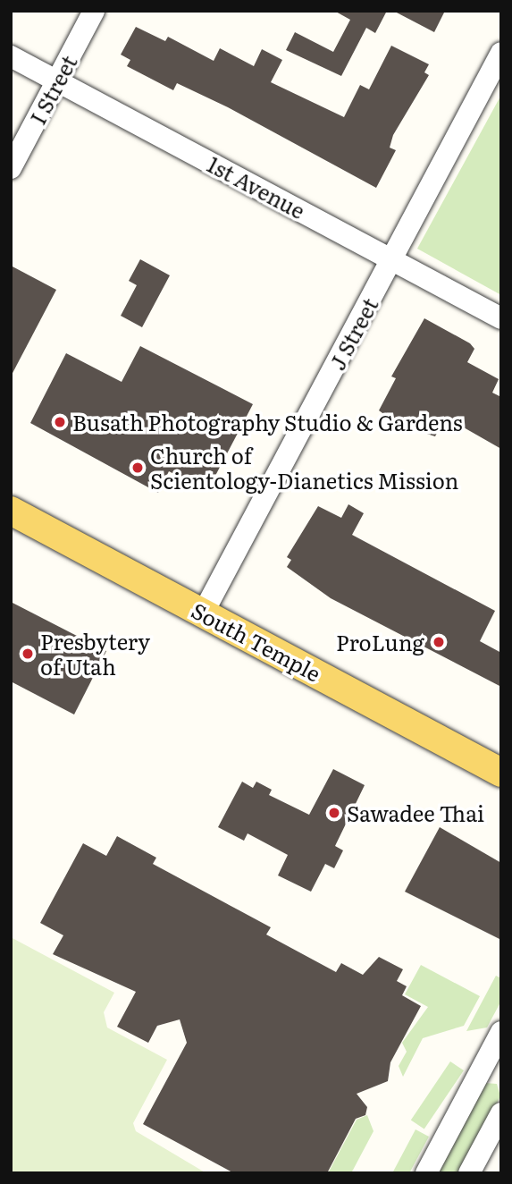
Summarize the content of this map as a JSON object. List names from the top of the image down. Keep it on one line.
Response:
{"streets":{"main road":["South Temple"],"street":["I Street","1st Avenue","J Street"]},"crossings":[["I Street","1st Avenue"],["1st Avenue","J Street"],["J Street","South Temple"]],"places":["Busath Photography Studio & Gardens","Church of Scientology-Dianetics Mission","ProLung","Presbytery of Utah","Sawadee Thai"]}
